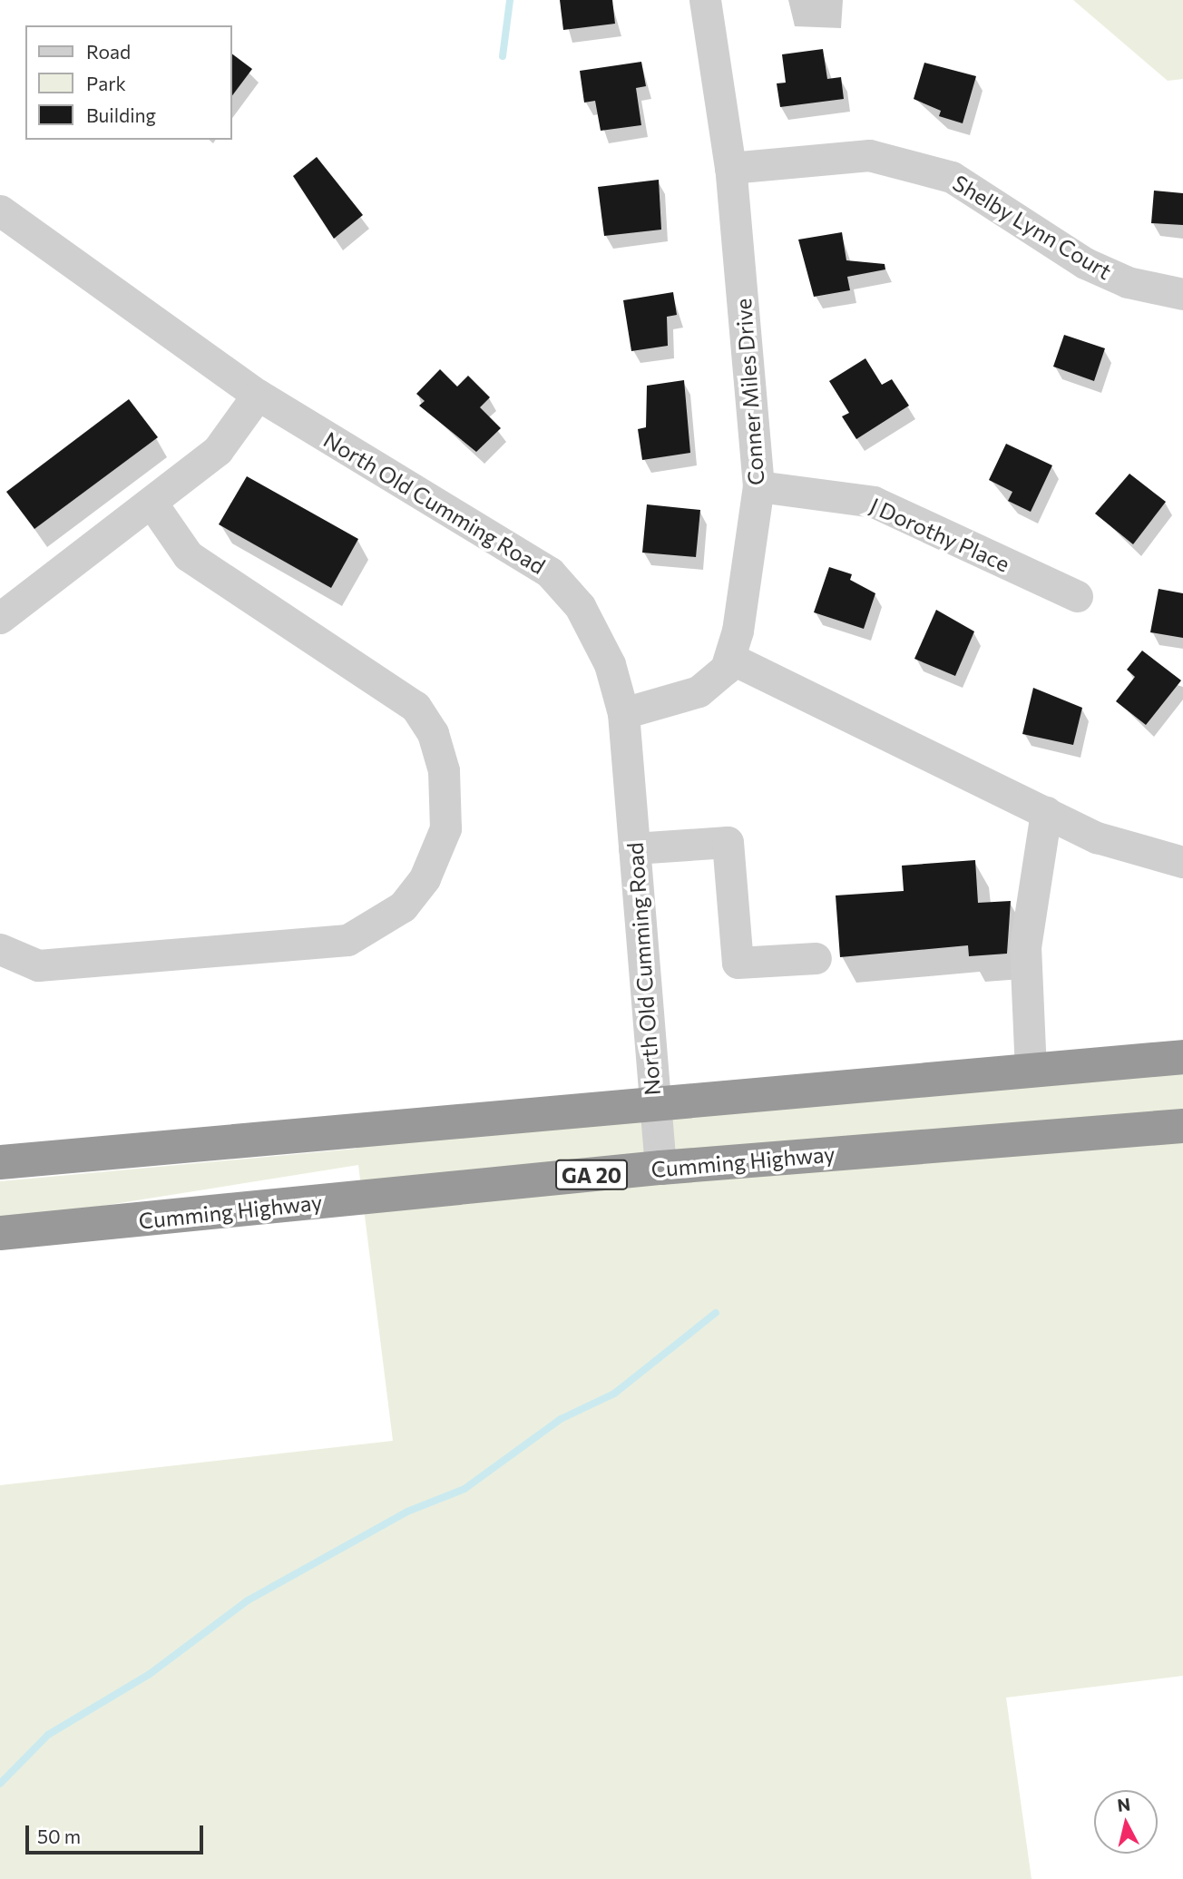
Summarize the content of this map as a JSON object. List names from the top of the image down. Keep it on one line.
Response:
{"streets":{"highway":["Cumming Highway","GA 20"],"street":["Shelby Lynn Court","Conner Miles Drive","North Old Cumming Road","J Dorothy Place"]},"crossings":[["Shelby Lynn Court","Conner Miles Drive"],["Conner Miles Drive","J Dorothy Place"],["North Old Cumming Road","Cumming Highway"]],"legend":["Road","Park","Building"],"scale_bar":"50 m","north":"top"}
